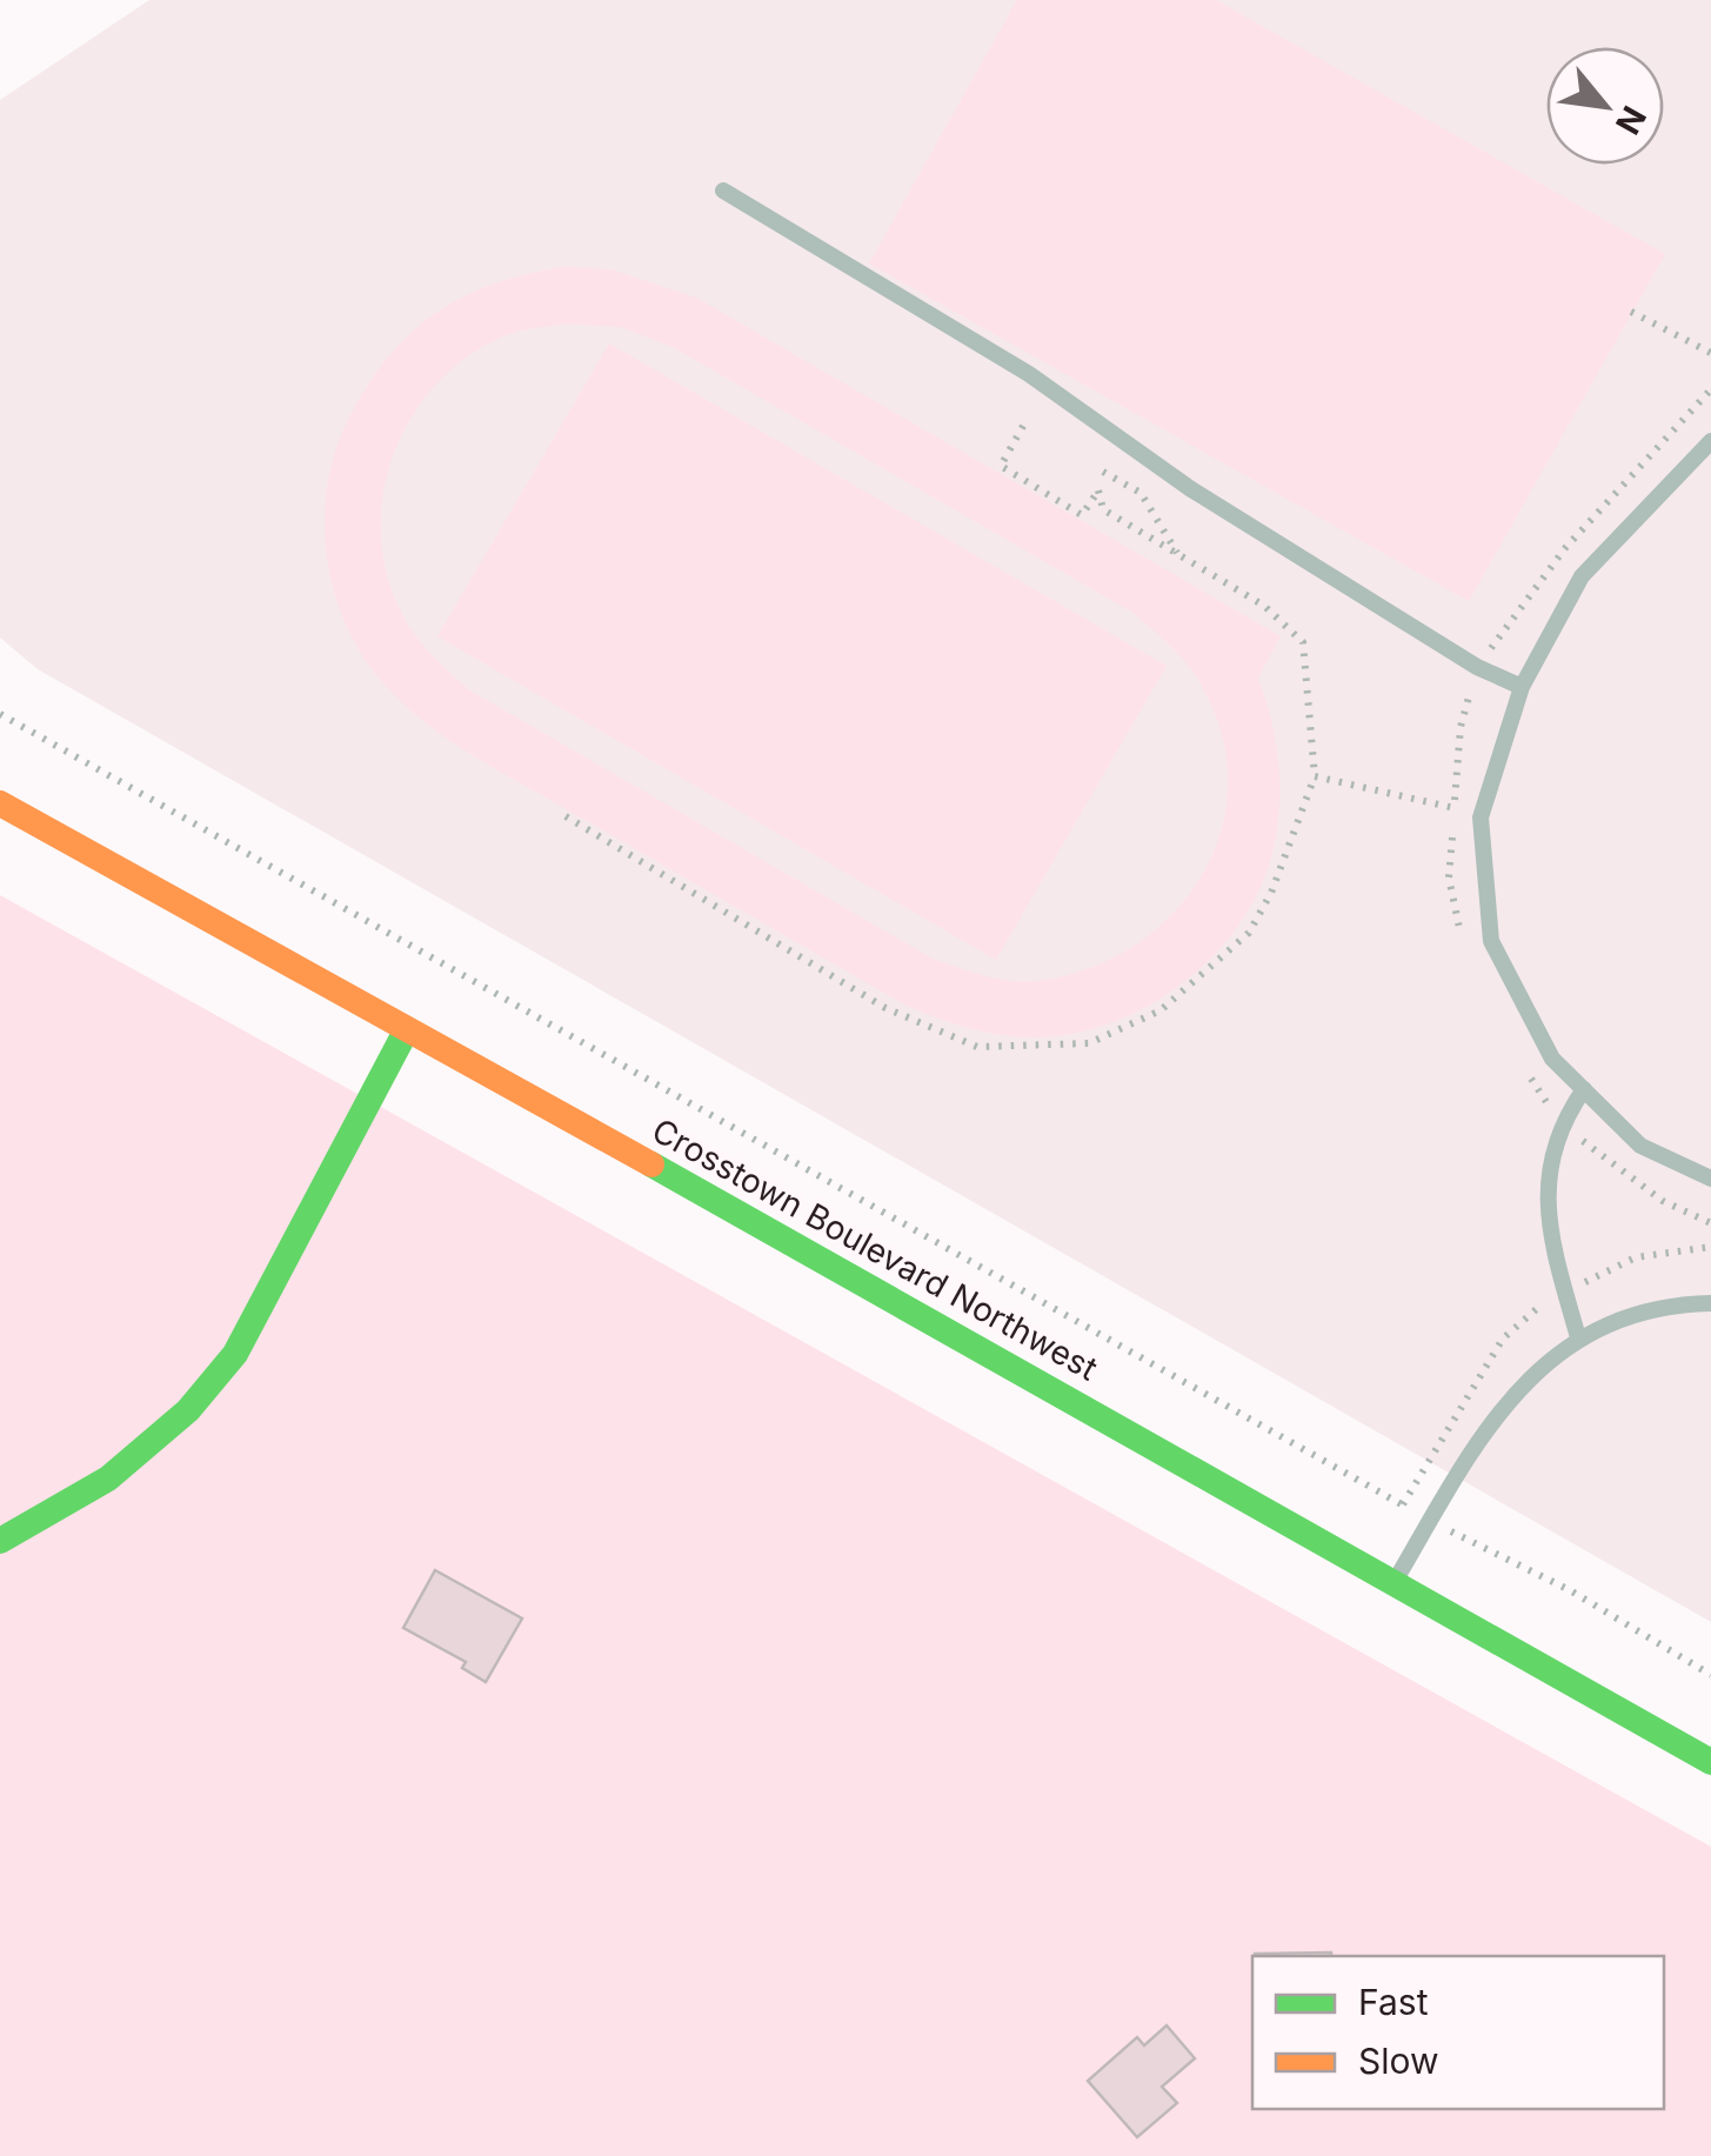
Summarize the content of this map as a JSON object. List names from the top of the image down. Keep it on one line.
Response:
{"streets":{"street":["Crosstown Boulevard Northwest"]},"legend":["Fast","Slow"],"north":"bottom right"}
